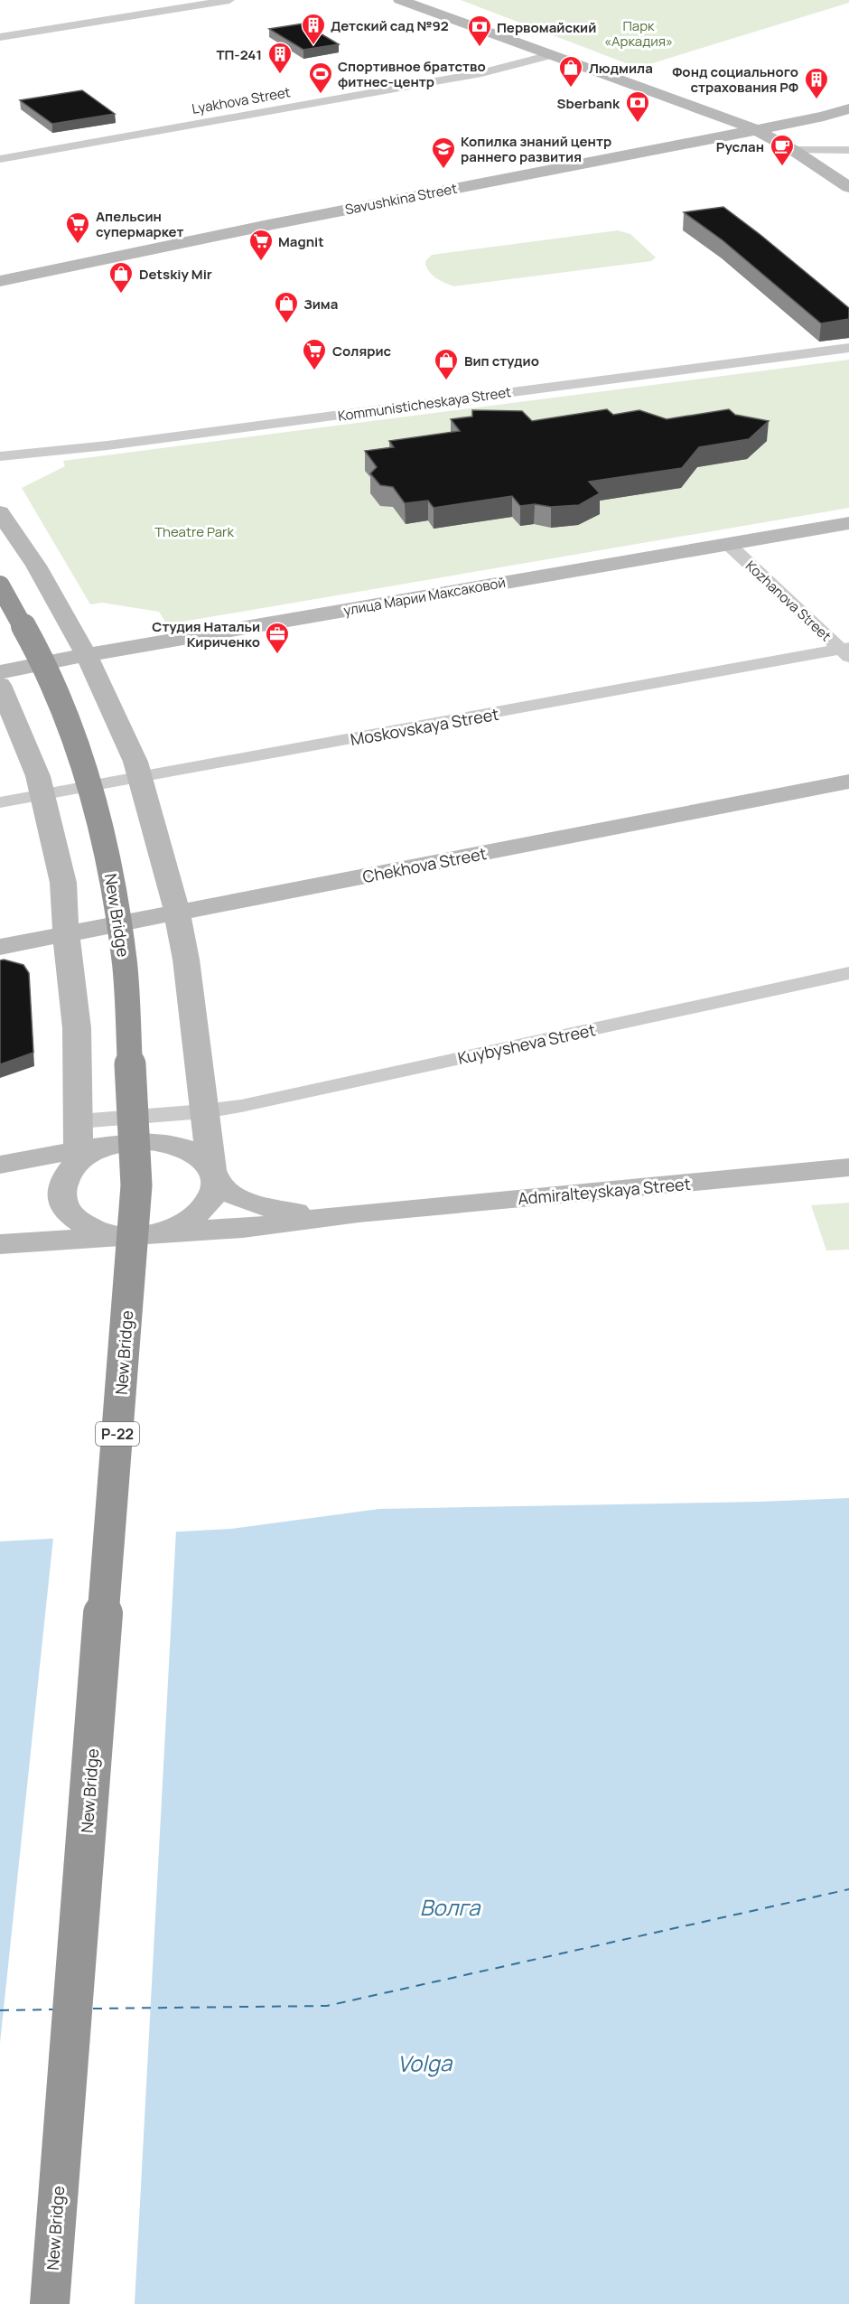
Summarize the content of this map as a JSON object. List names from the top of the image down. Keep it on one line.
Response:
{"streets":{"highway":["New Bridge","Р-22"],"main road":["Savushkina Street","улица Марии Максаковой","Chekhova Street","Admiralteyskaya Street"],"street":["Lyakhova Street","Kommunisticheskaya Street","Kozhanova Street","Moskovskaya Street","Kuybysheva Street"]},"crossings":[["улица Марии Максаковой","Kozhanova Street"],["Kozhanova Street","Moskovskaya Street"]],"water":["Волга","Volga"],"parks":["Парк «Аркадия»","Theatre Park"],"places":{"building":["Детский сад №92","ТП-241","Фонд социального страхования РФ"],"bank":["Первомайский","Sberbank"],"shop":["Людмила","Detskiy Mir","Зима","Вип студио"],"sports":["Спортивное братство фитнес-центр"],"cafe":["Руслан"],"school or university":["Копилка знаний центр раннего развития"],"supermarket":["Апельсин супермаркет","Magnit","Солярис"],"office":["Студия Натальи Кириченко"]}}
